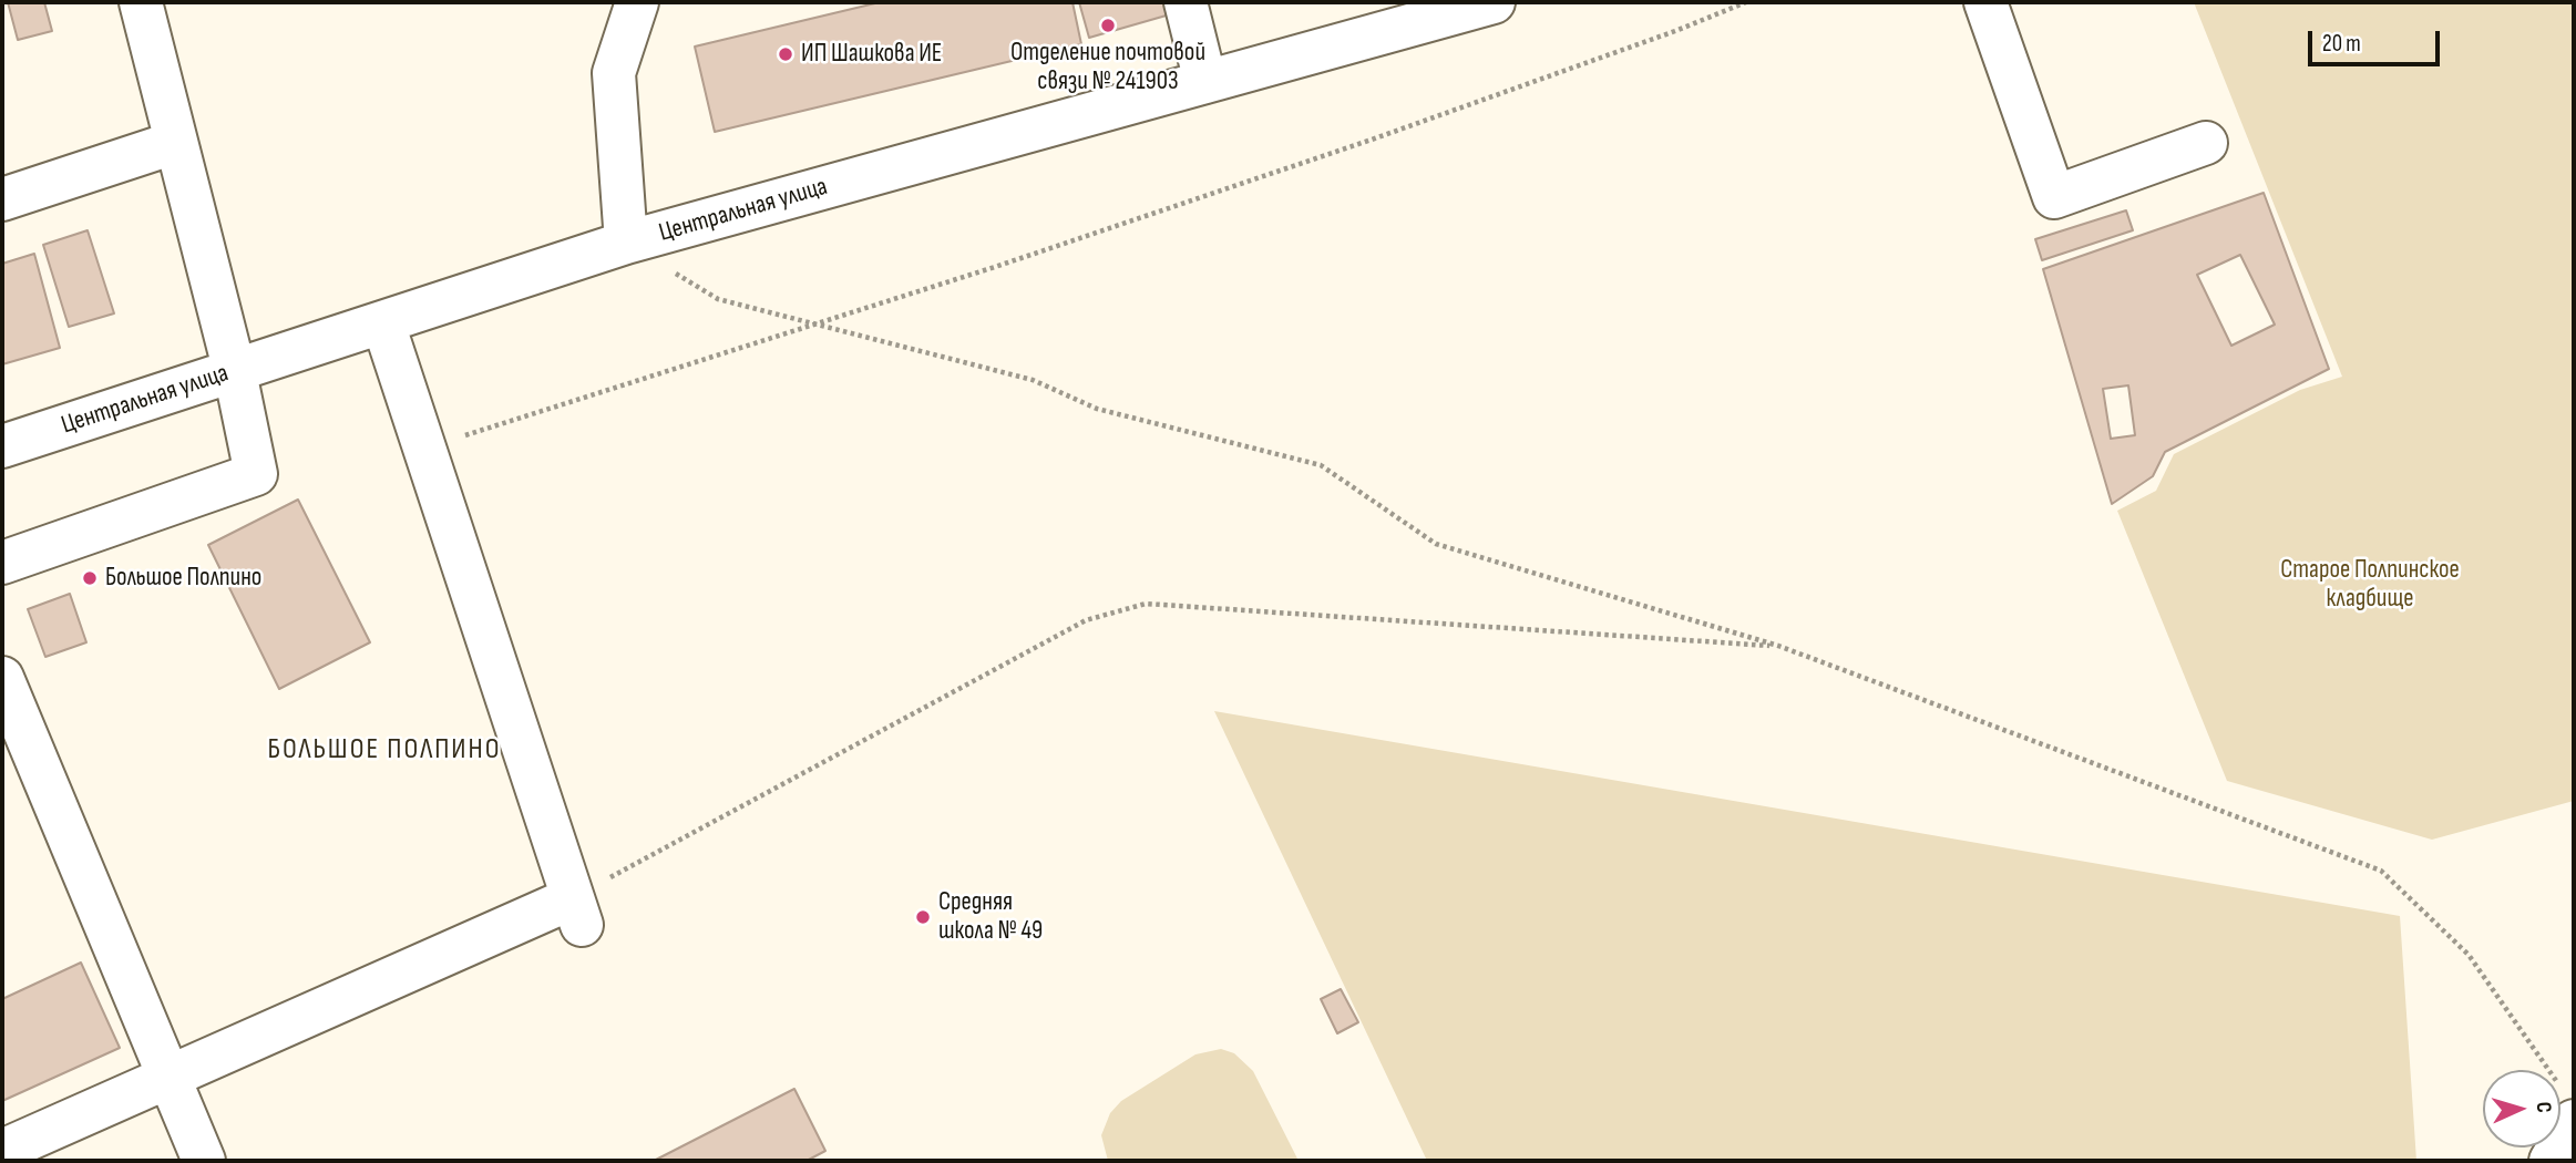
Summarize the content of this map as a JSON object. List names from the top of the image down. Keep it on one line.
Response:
{"streets":{"street":["Центральная улица"]},"districts":["БОЛЬШОЕ ПОЛПИНО"],"parks":["Старое Полпинское кладбище"],"places":["Отделение почтовой связи № 241903","ИП Шашкова ИЕ","Большое Полпино","Средняя школа № 49"],"scale_bar":"20 m","north":"right"}
